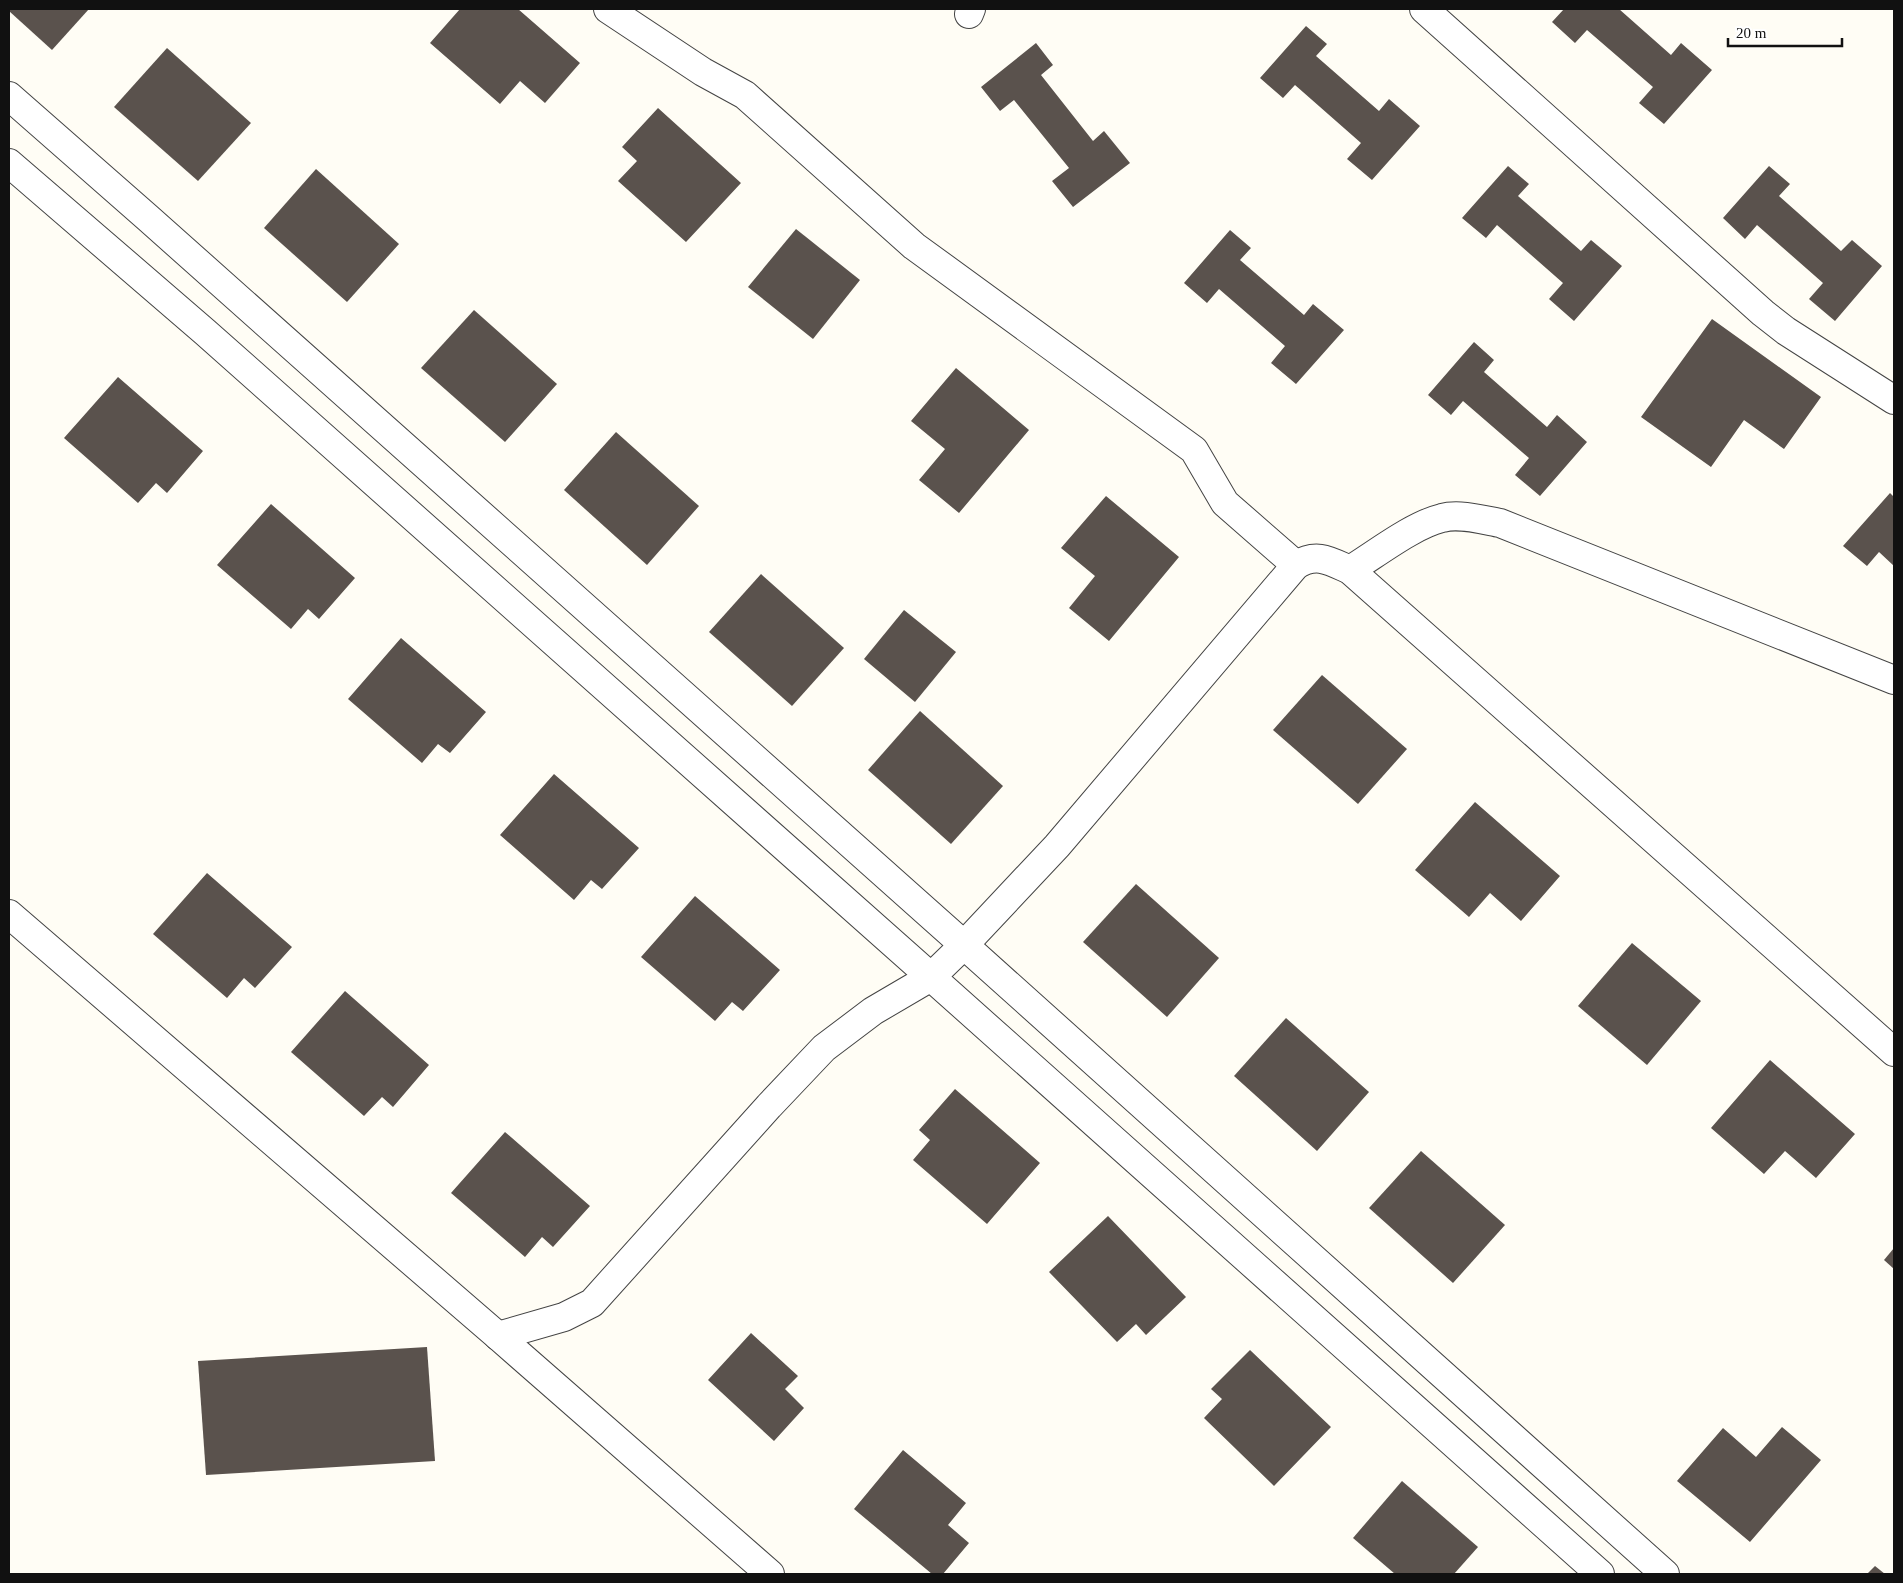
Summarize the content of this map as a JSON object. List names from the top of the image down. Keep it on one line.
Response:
{"scale_bar":"20 m"}
